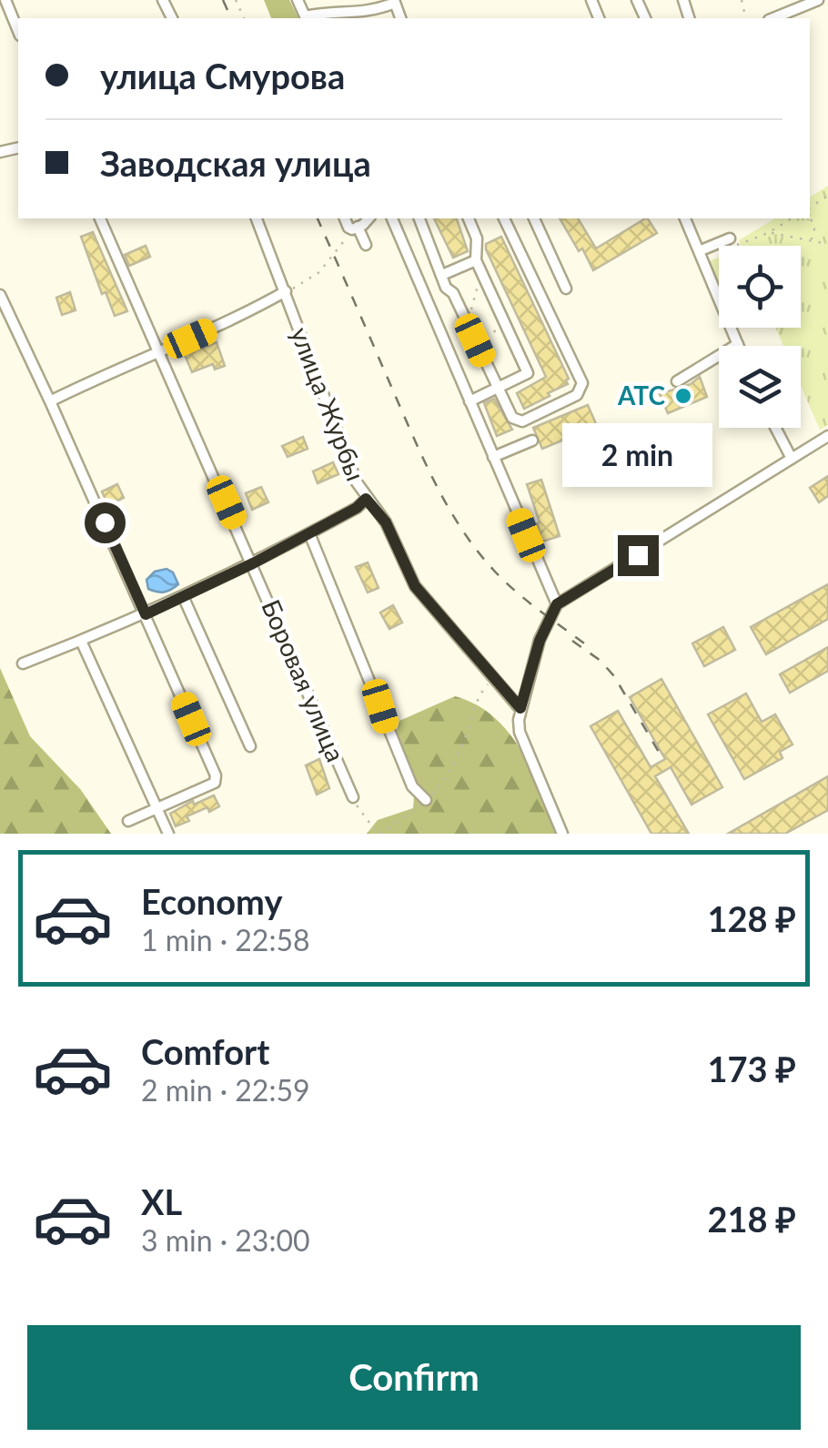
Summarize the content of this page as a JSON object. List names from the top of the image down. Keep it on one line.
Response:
{"streets":{"street":["улица Журбы","Боровая улица"]},"places":["АТС"],"page":{"banner":["улица Смурова","Заводская улица"],"bubble":"2 min","list":[{"name":"Economy","note":"1 min · 22:58","value":"128 ₽"},{"name":"Comfort","note":"2 min · 22:59","value":"173 ₽"},{"name":"XL","note":"3 min · 23:00","value":"218 ₽"}],"buttons":"Confirm"}}
